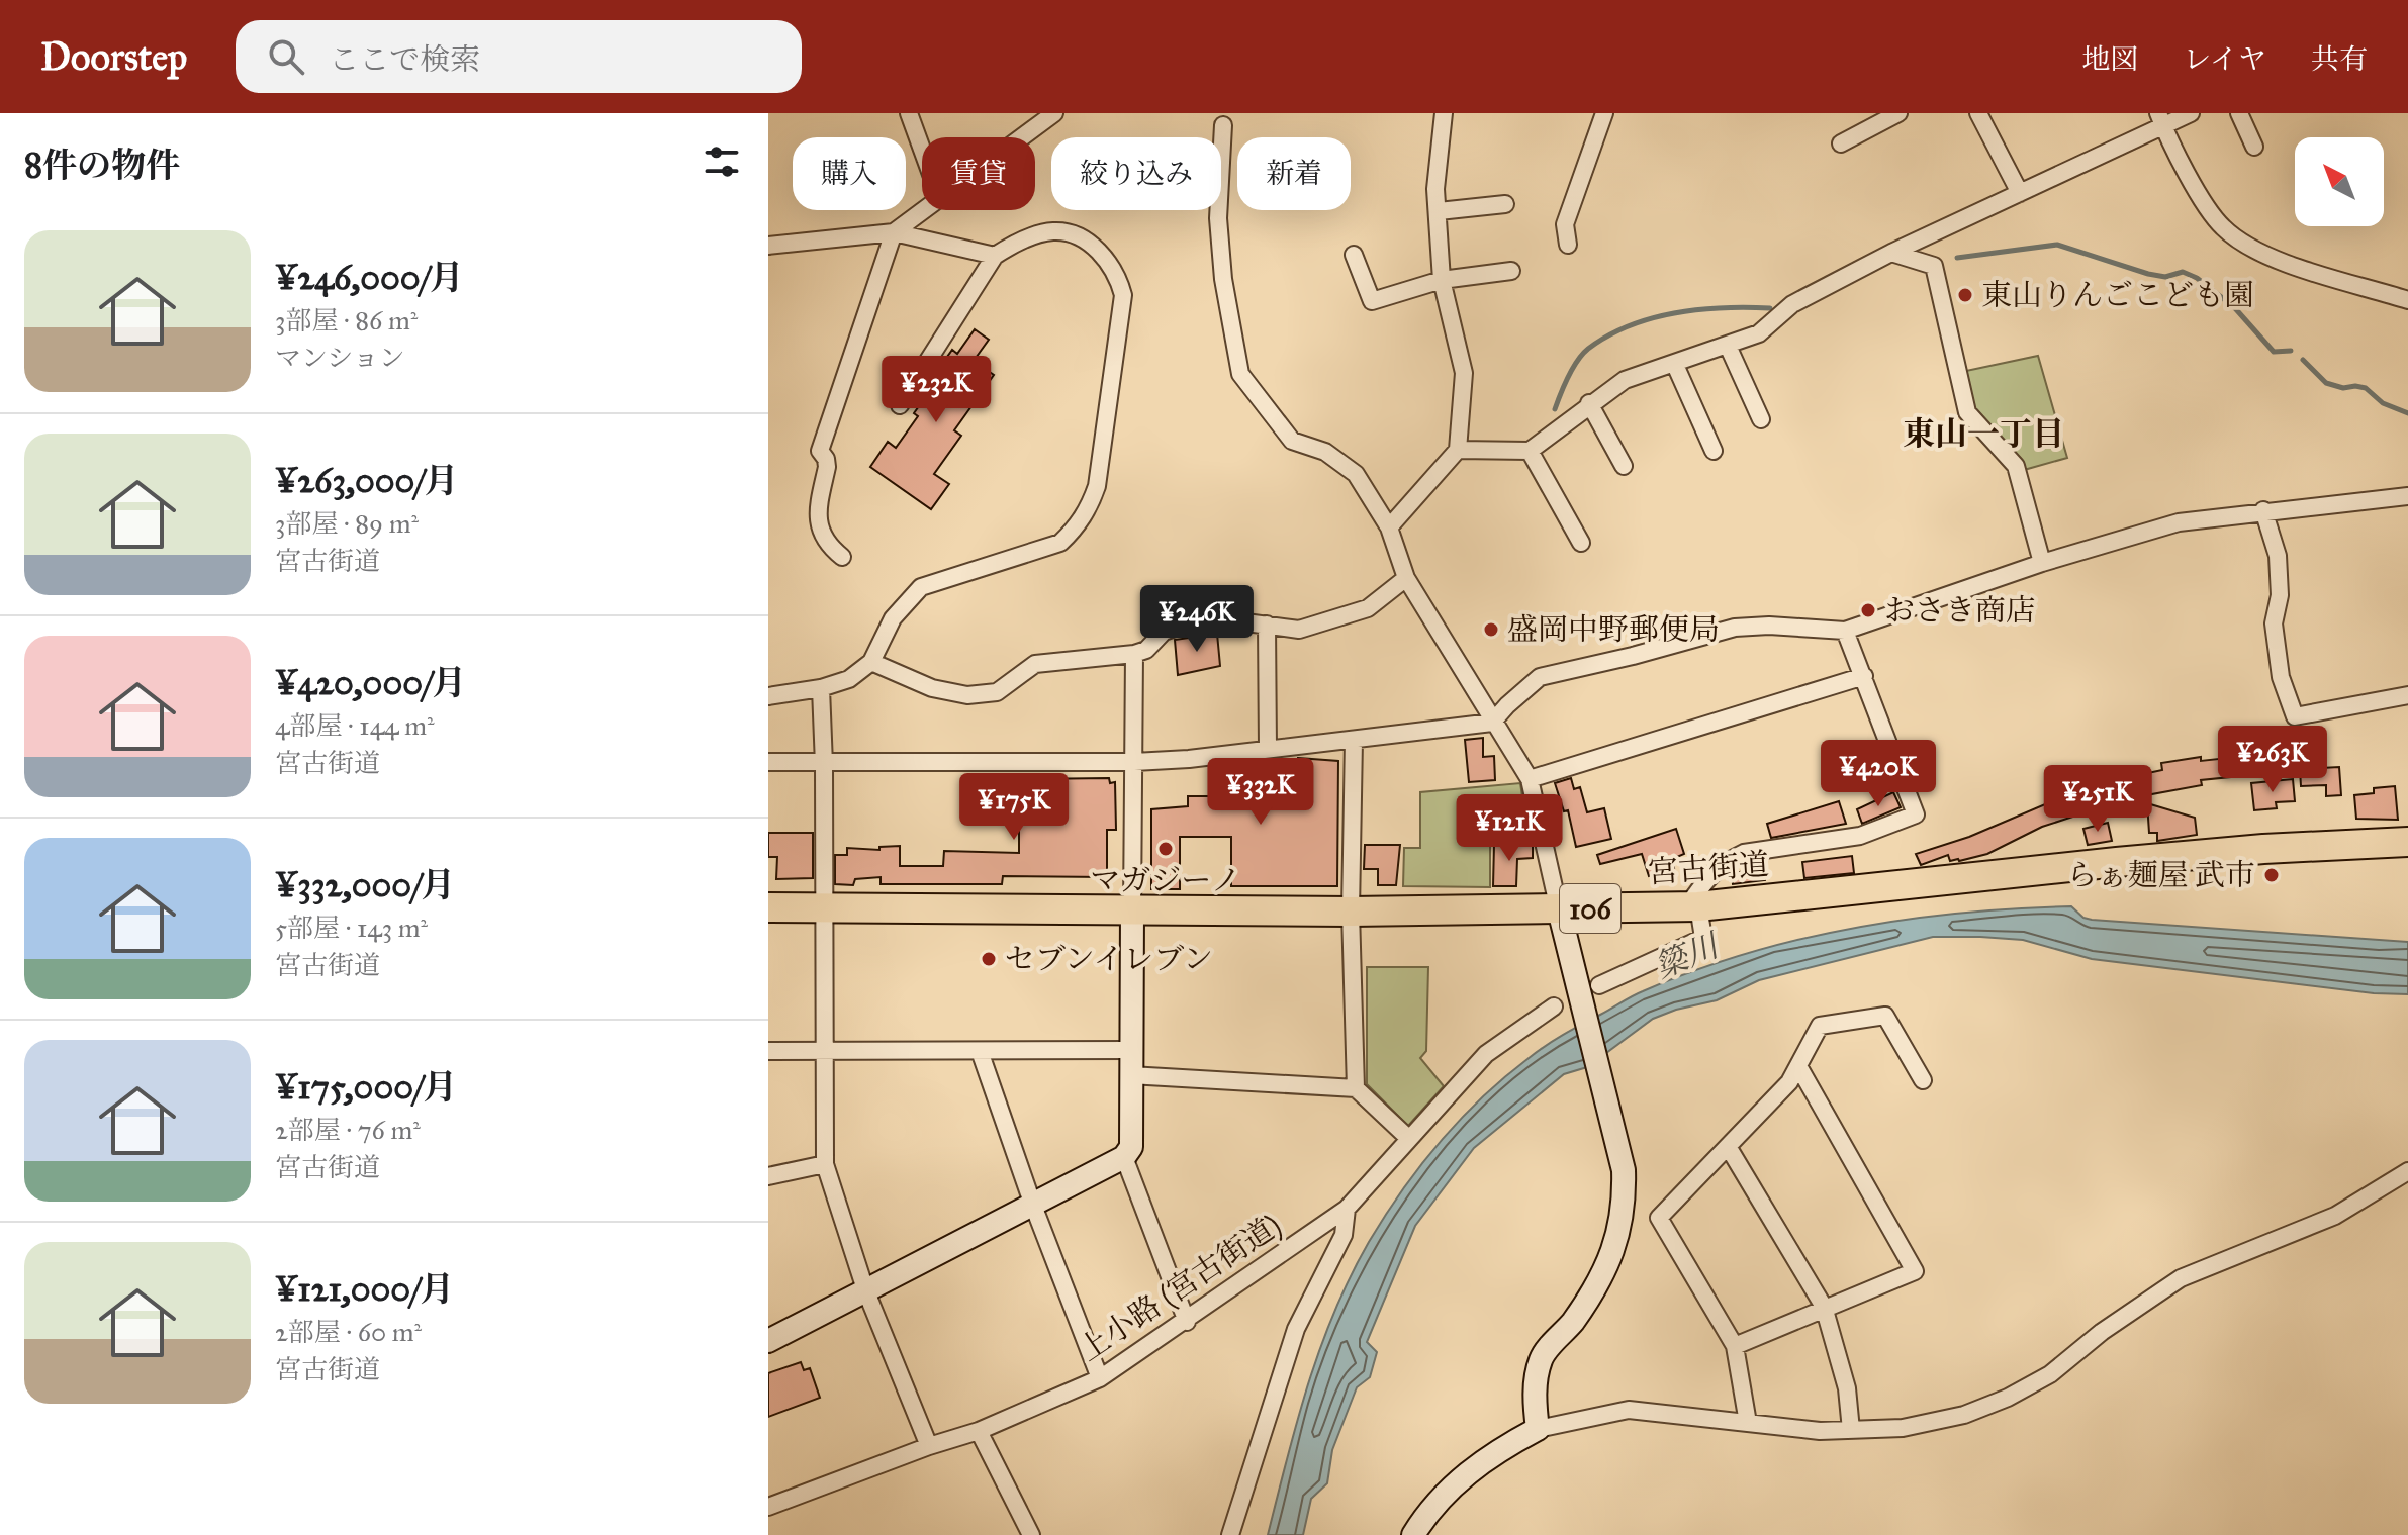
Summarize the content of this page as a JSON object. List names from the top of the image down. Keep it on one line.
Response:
{"streets":{"highway":["宮古街道","106"],"street":["上小路 (宮古街道)"]},"districts":["東山一丁目"],"water":["簗川"],"places":["東山りんごこども園","おさき商店","盛岡中野郵便局","マガジーノ","らぁ麺屋 武市","セブンイレブン"],"north":"top left","page":{"header":"Doorstep","search":"ここで検索","nav":["地図","レイヤ","共有"],"heading":"8件の物件","chip":["購入","賃貸","絞り込み","新着"],"list":[{"name":"¥246,000/月","note":"3部屋 · 86 m² · マンション"},{"name":"¥263,000/月","note":"3部屋 · 89 m² · 宮古街道"},{"name":"¥420,000/月","note":"4部屋 · 144 m² · 宮古街道"},{"name":"¥332,000/月","note":"5部屋 · 143 m² · 宮古街道"},{"name":"¥175,000/月","note":"2部屋 · 76 m² · 宮古街道"},{"name":"¥121,000/月","note":"2部屋 · 60 m² · 宮古街道"}],"price":["¥232K","¥246K","¥263K","¥420K","¥332K","¥251K","¥175K","¥121K"]}}
